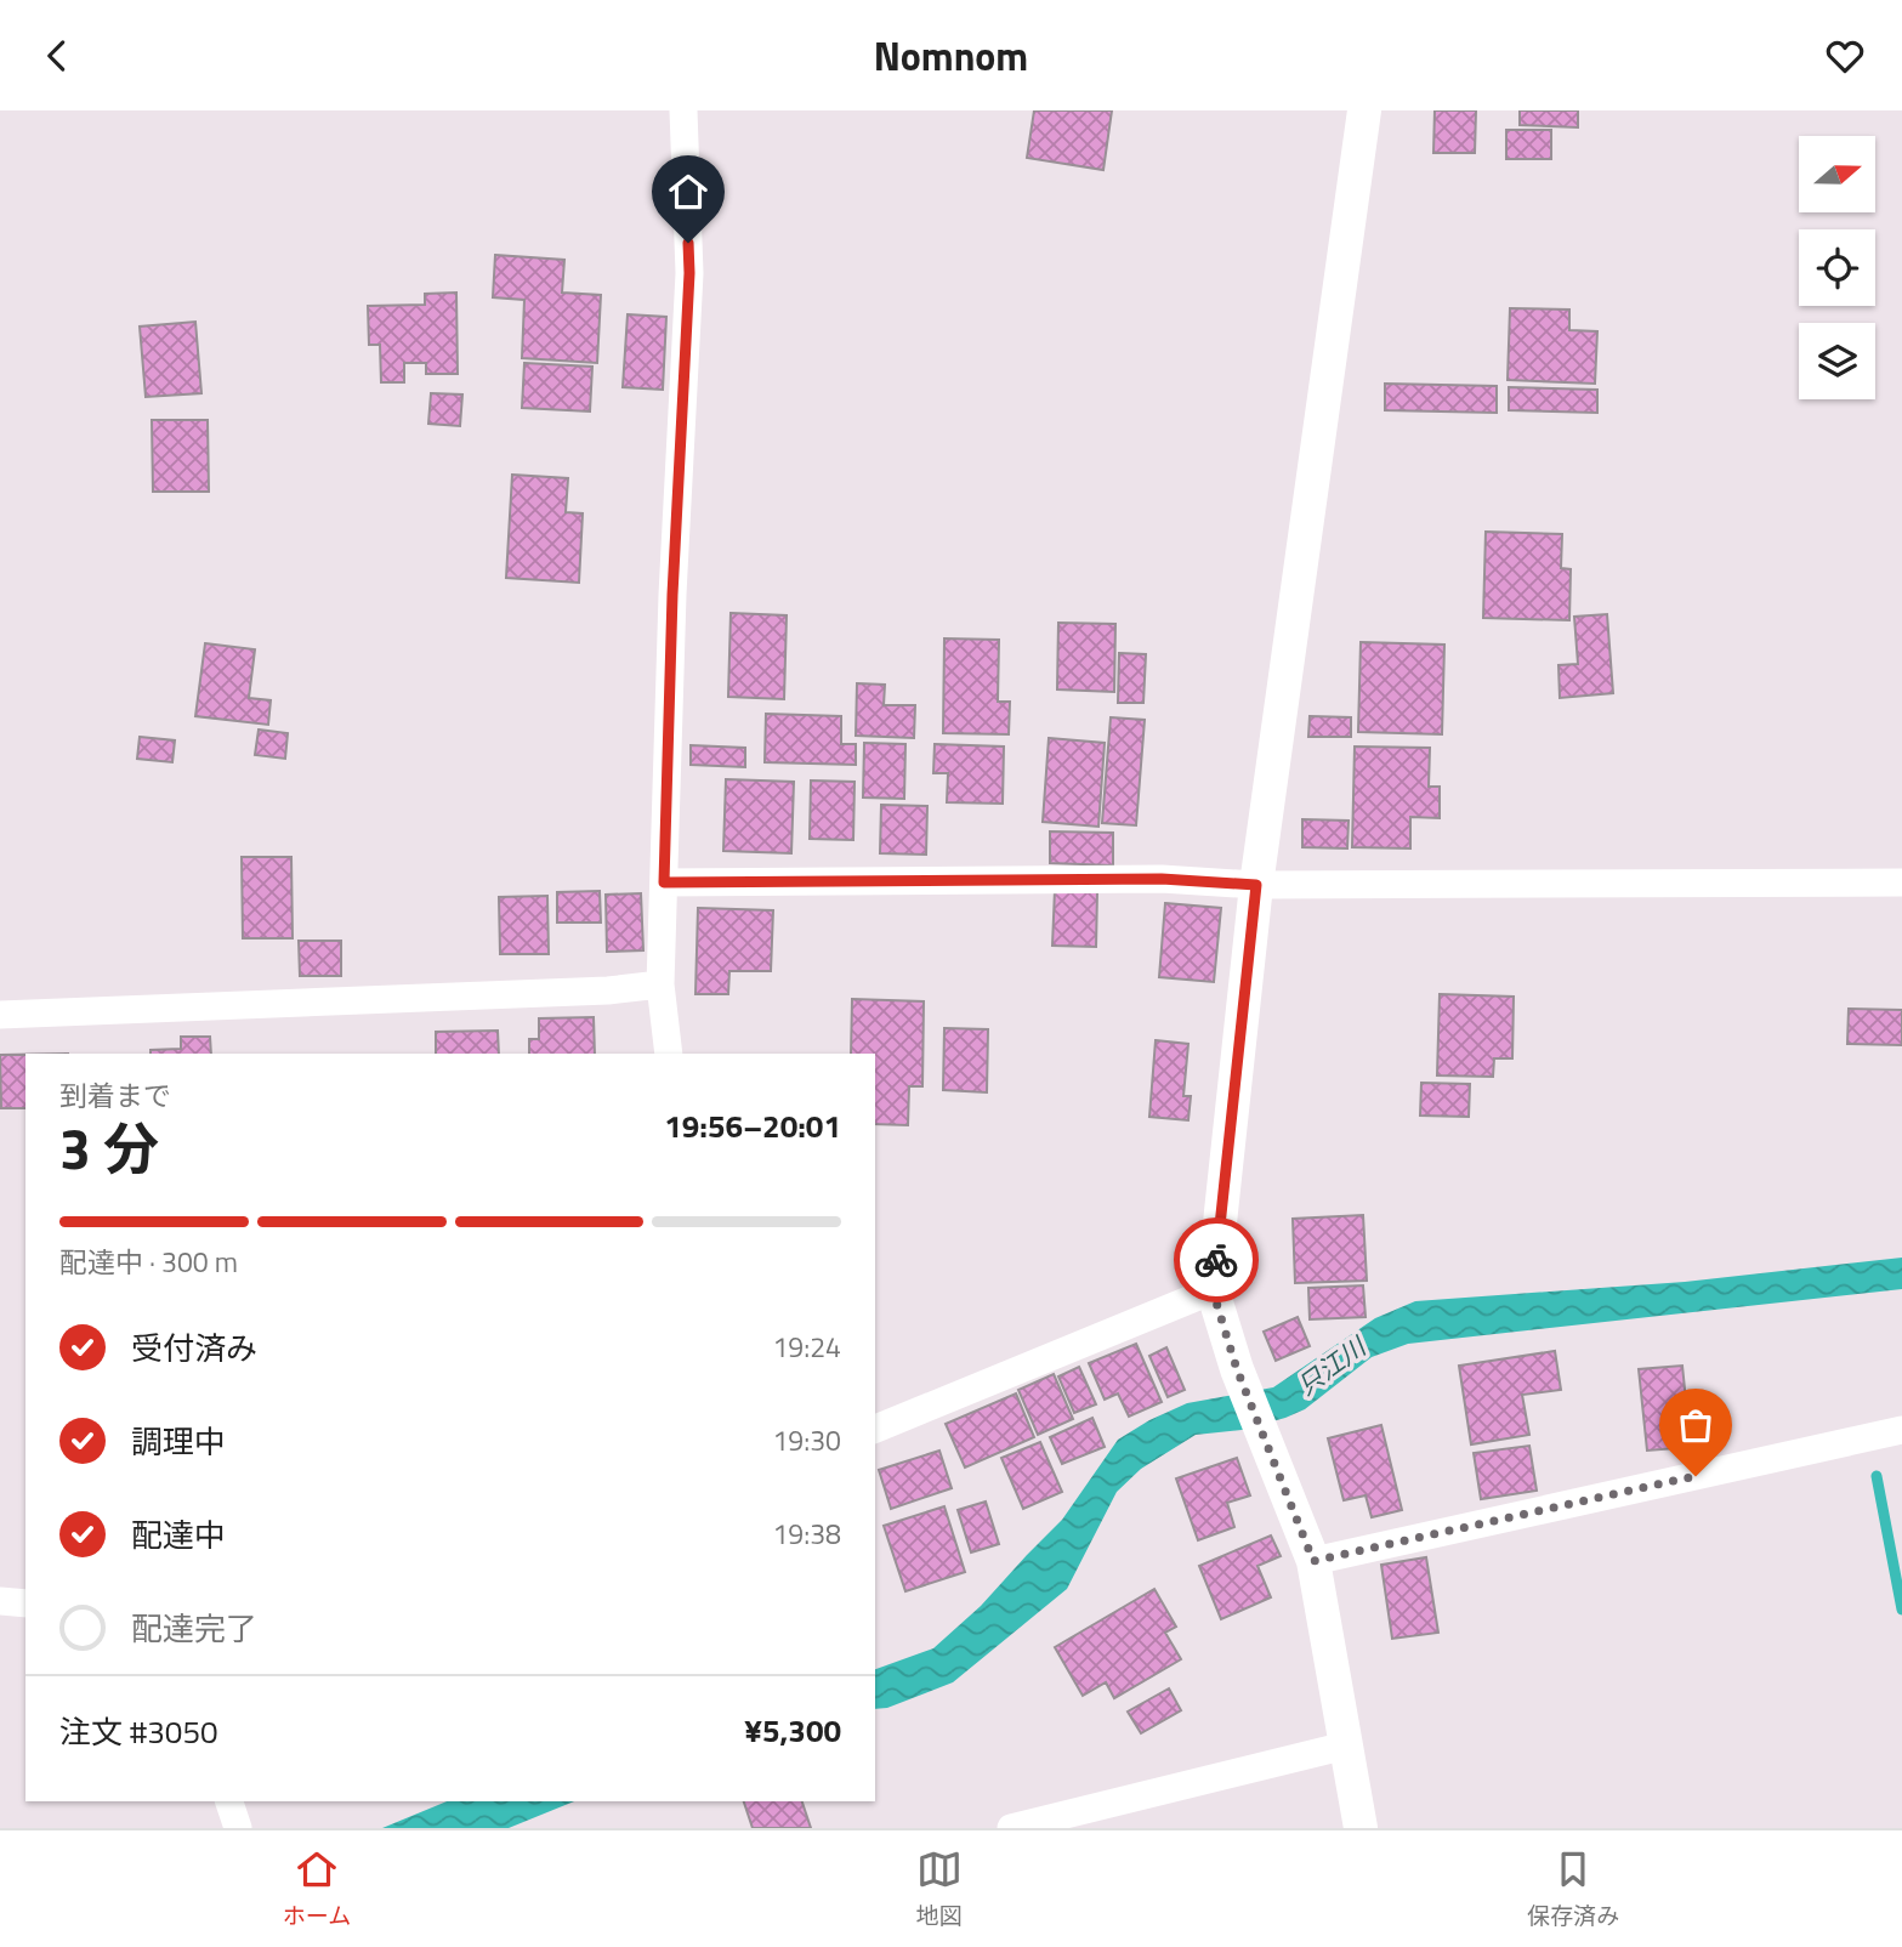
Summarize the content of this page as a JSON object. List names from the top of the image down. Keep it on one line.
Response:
{"water":["只江川"],"north":"right","page":{"header":"Nomnom","heading":["3 分","到着まで","19:56–20:01"],"panel":["注文 #3050","¥5,300"],"bar":"配達中 · 300 m","list":[["受付済み","19:24"],["調理中","19:30"],["配達中","19:38"],"配達完了"],"tabs":["ホーム","地図","保存済み"]}}
